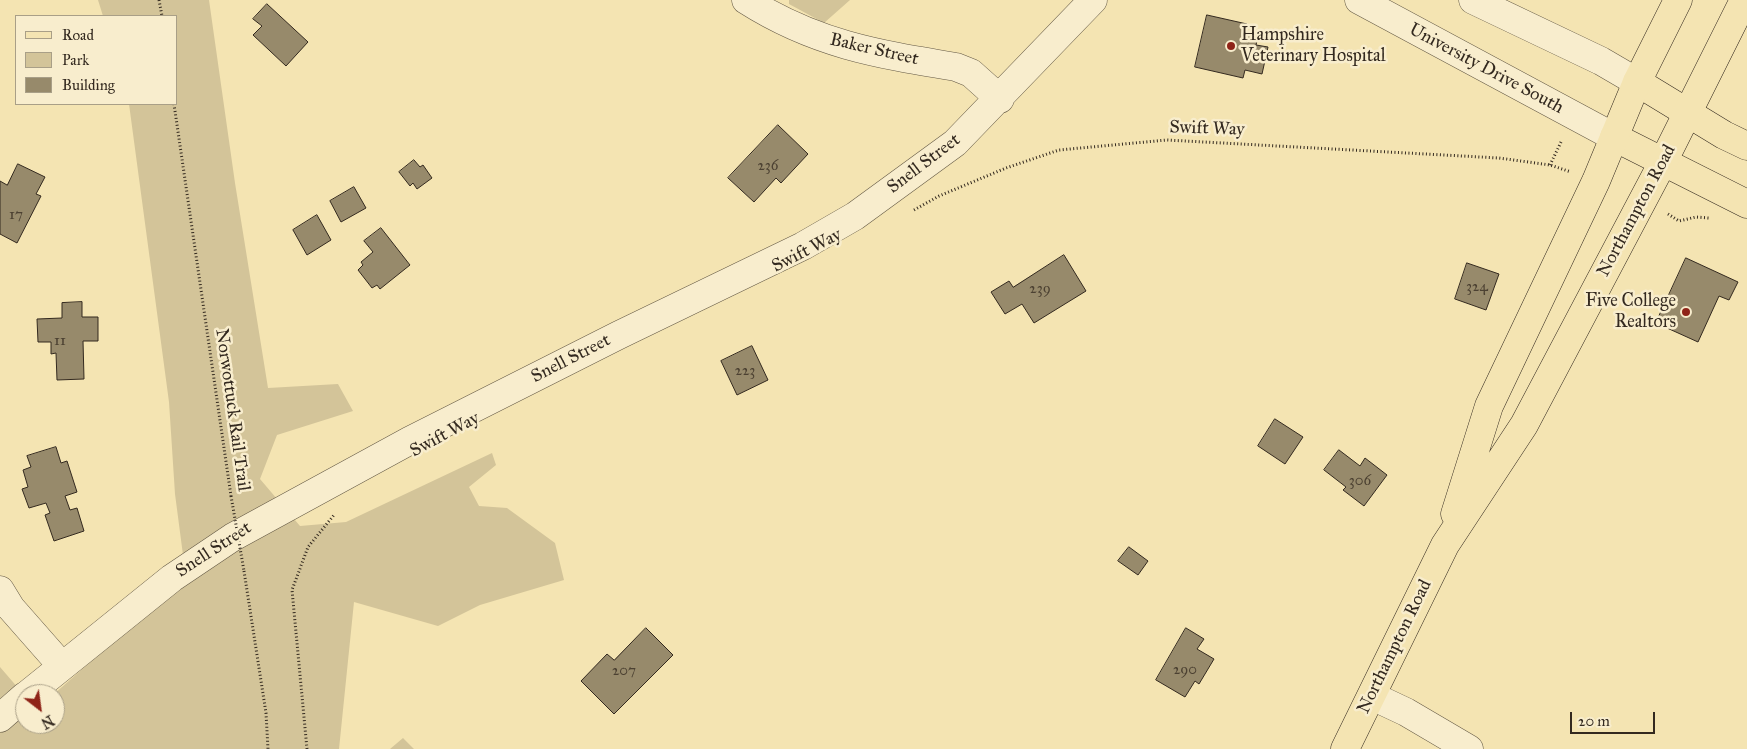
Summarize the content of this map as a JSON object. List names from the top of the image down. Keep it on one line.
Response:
{"streets":{"main road":["Northampton Road"],"street":["Baker Street","University Drive South","Snell Street"],"path":["Swift Way","Norwottuck Rail Trail"]},"crossings":[["Baker Street","Snell Street"],["University Drive South","Northampton Road"]],"places":["Hampshire Veterinary Hospital","Five College Realtors"],"house_numbers":["236","17","324","239","11","223","306","290","207"],"legend":["Road","Park","Building"],"scale_bar":"20 m","north":"bottom right"}
